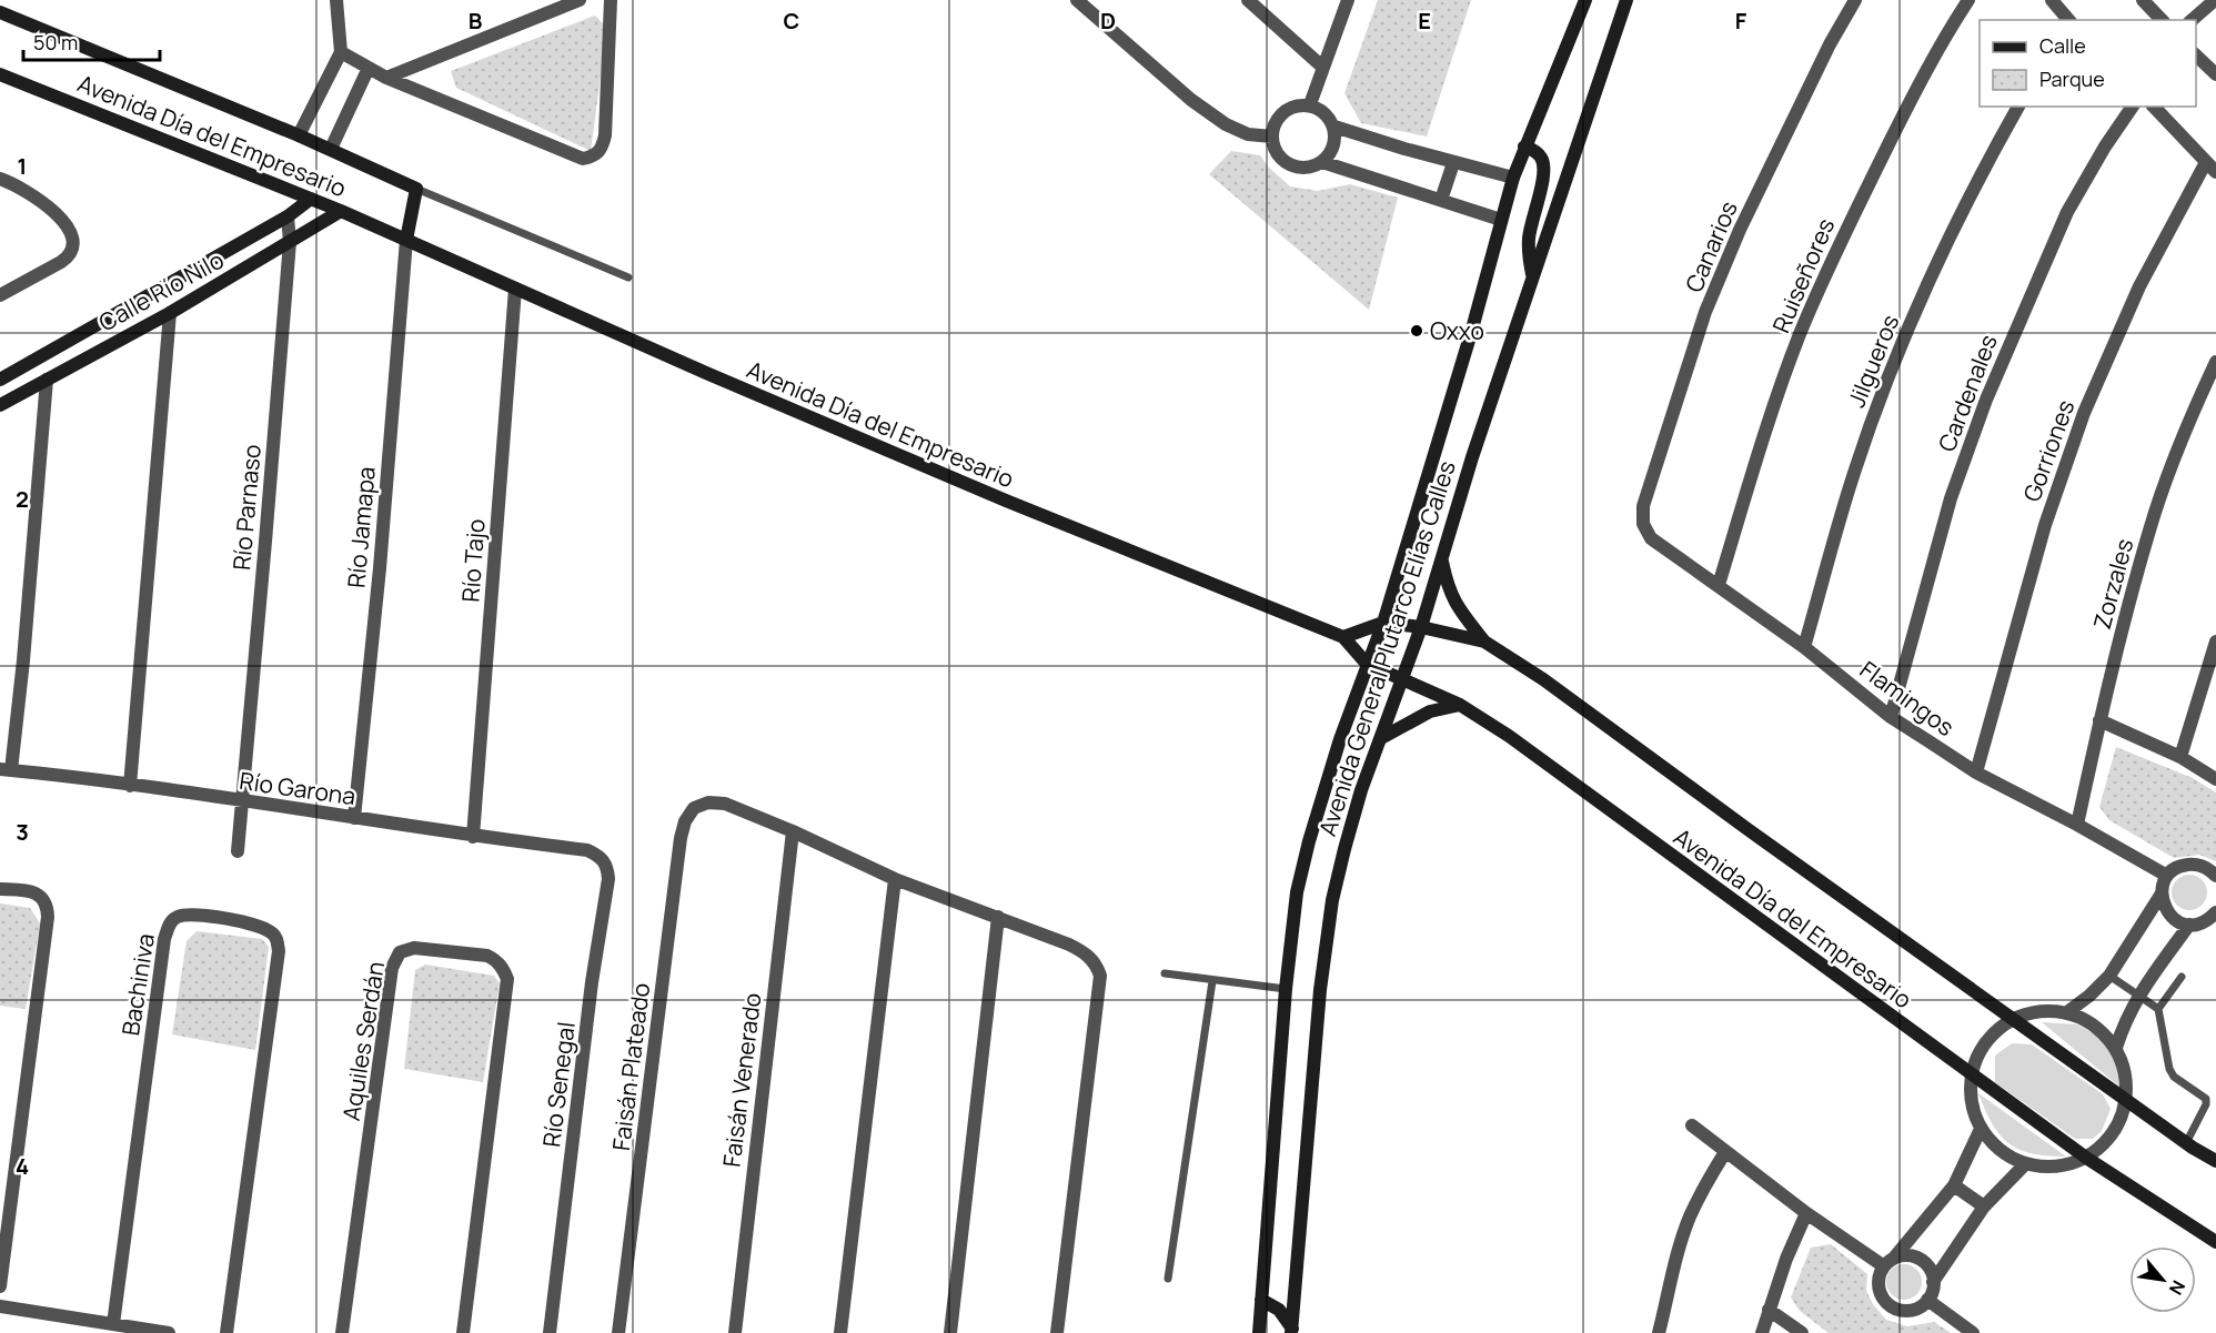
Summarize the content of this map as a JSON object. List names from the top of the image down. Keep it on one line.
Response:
{"streets":{"street":["Avenida Día del Empresario","Canarios","Ruiseñores","Calle Río Nilo","Jilgueros","Cardenales","Gorriones","Río Parnaso","Río Jamapa","Río Tajo","Zorzales","Avenida General Plutarco Elías Calles","Flamingos","Río Garona","Bachiniva","Aquiles Serdán","Faisán Plateado","Faisán Venerado","Río Senegal"]},"crossings":[["Avenida Día del Empresario","Calle Río Nilo"],["Avenida Día del Empresario","Río Jamapa"],["Avenida Día del Empresario","Río Tajo"],["Avenida Día del Empresario","Avenida General Plutarco Elías Calles"],["Canarios","Flamingos"],["Ruiseñores","Flamingos"],["Calle Río Nilo","Río Parnaso"],["Jilgueros","Flamingos"],["Cardenales","Flamingos"],["Gorriones","Flamingos"],["Río Parnaso","Río Garona"],["Río Jamapa","Río Garona"],["Río Tajo","Río Garona"],["Zorzales","Flamingos"],["Río Garona","Río Senegal"],["Faisán Plateado","Faisán Venerado"]],"places":["Oxxo"],"legend":["Calle","Parque"],"scale_bar":"50 m","north":"bottom right","grid":{"columns":["B","C","D","E","F"],"rows":["1","2","3","4"]}}
